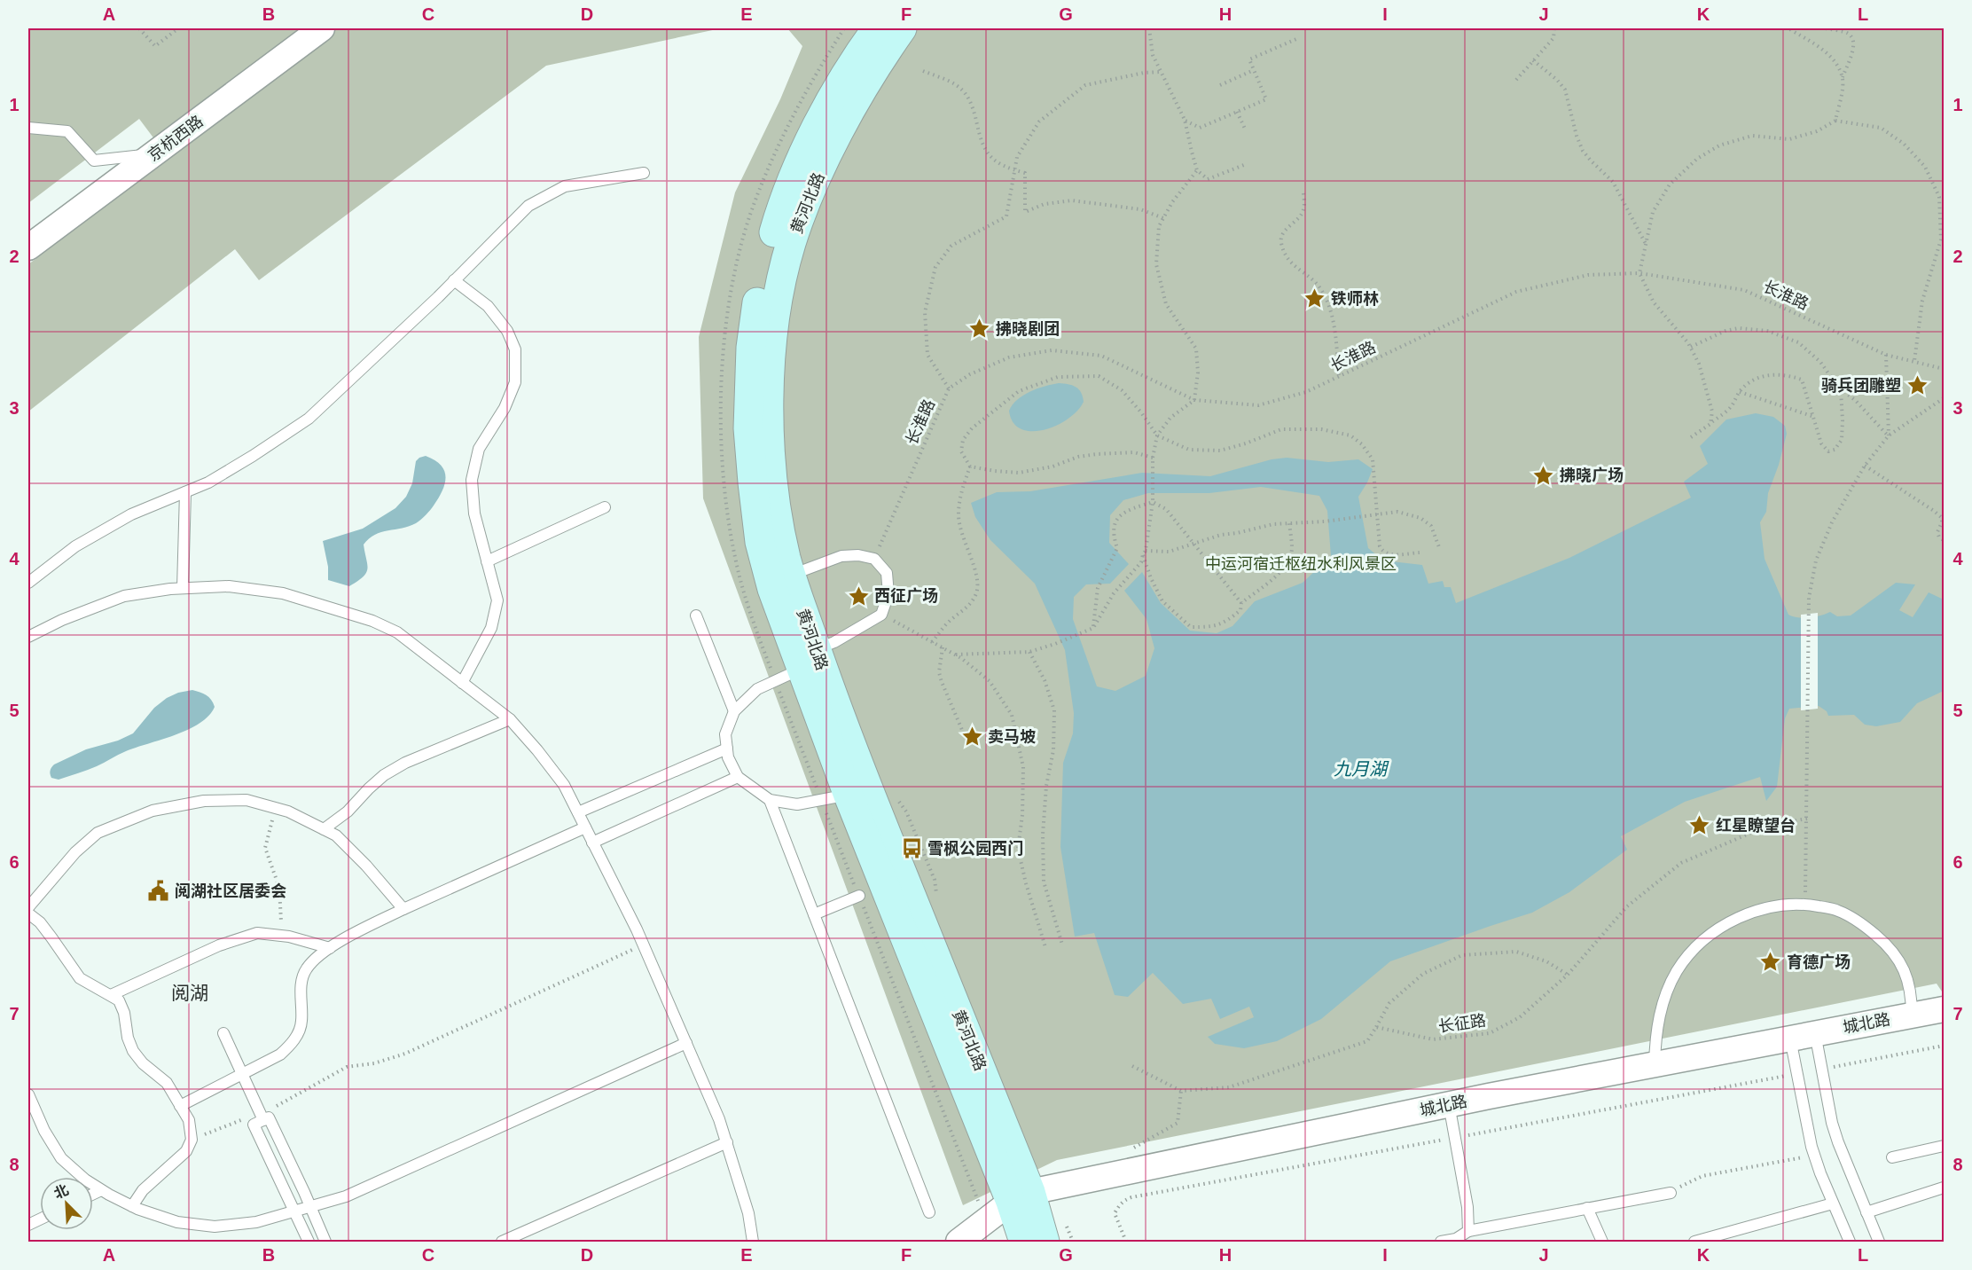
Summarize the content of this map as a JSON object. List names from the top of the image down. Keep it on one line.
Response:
{"streets":{"main road":["黄河北路"],"street":["京杭西路","城北路"],"path":["长淮路","长征路"]},"crossings":[["黄河北路","城北路"]],"districts":["阅湖"],"water":["九月湖"],"parks":["中运河宿迁枢纽水利风景区"],"places":{"place":["铁师林","拂晓剧团","骑兵团雕塑","拂晓广场","西征广场","卖马坡","红星瞭望台","育德广场"],"bus stop":["雪枫公园西门"],"public building":["阅湖社区居委会"]},"north":"top left","grid":{"columns":["A","B","C","D","E","F","G","H","I","J","K","L"],"rows":["1","2","3","4","5","6","7","8"]}}
